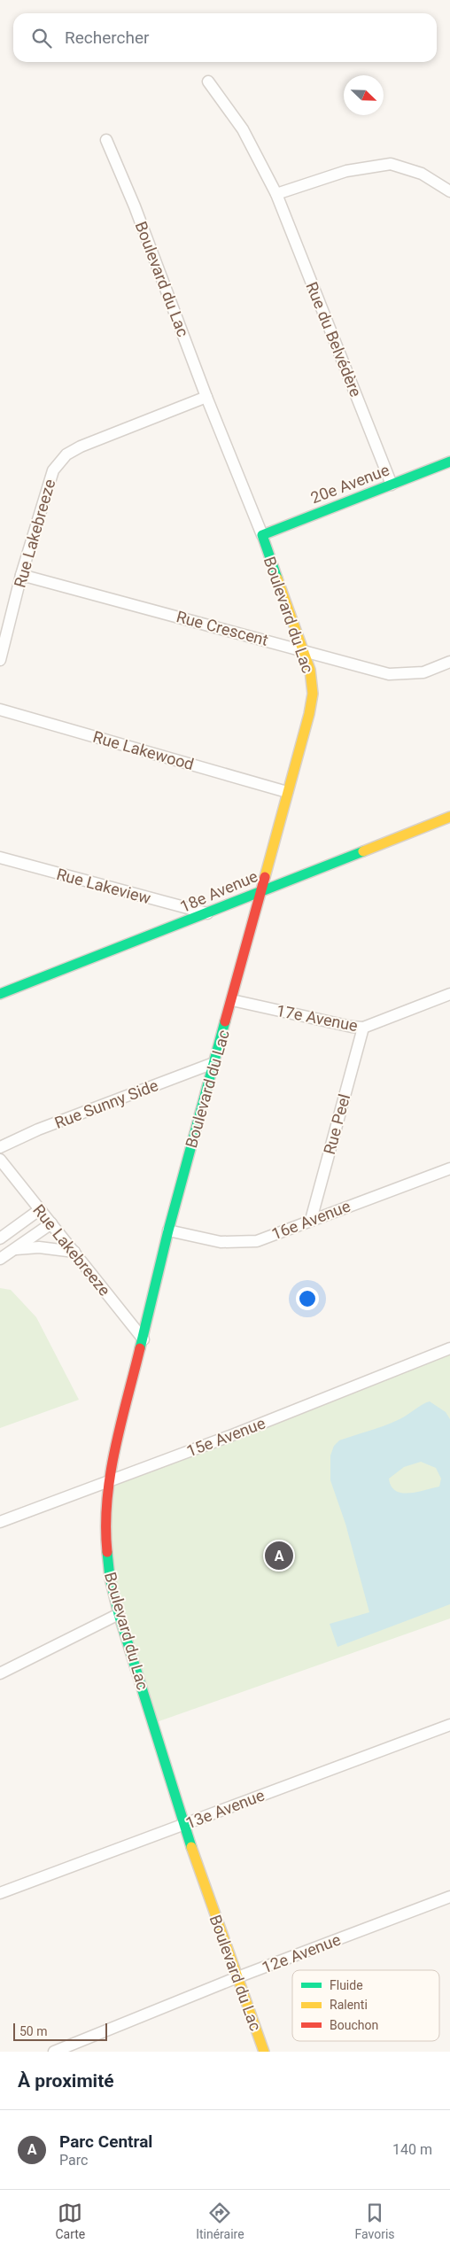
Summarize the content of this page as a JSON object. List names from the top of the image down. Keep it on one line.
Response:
{"streets":{"street":["Boulevard du Lac","Rue du Belvédère","20e Avenue","Rue Lakebreeze","Rue Crescent","Rue Lakewood","Rue Lakeview","18e Avenue","17e Avenue","Rue Sunny Side","Rue Peel","16e Avenue","15e Avenue","13e Avenue","12e Avenue"]},"crossings":[["Boulevard du Lac","20e Avenue"],["Boulevard du Lac","Rue Lakebreeze"],["Boulevard du Lac","Rue Crescent"],["Boulevard du Lac","Rue Lakewood"],["Boulevard du Lac","18e Avenue"],["Boulevard du Lac","17e Avenue"],["Boulevard du Lac","Rue Sunny Side"],["Boulevard du Lac","16e Avenue"],["Boulevard du Lac","15e Avenue"],["Boulevard du Lac","13e Avenue"],["Boulevard du Lac","12e Avenue"],["Rue du Belvédère","20e Avenue"],["Rue Lakebreeze","Rue Crescent"],["Rue Lakeview","18e Avenue"],["17e Avenue","Rue Peel"],["Rue Peel","16e Avenue"]],"legend":["Fluide","Ralenti","Bouchon"],"scale_bar":"50 m","north":"bottom right","page":{"search":"Rechercher","pins":"A","scale":"50 m","heading":"À proximité","list":[{"mark":"A","name":"Parc Central","note":"Parc","value":"140 m"}],"nav":["Carte","Itinéraire","Favoris"]}}
